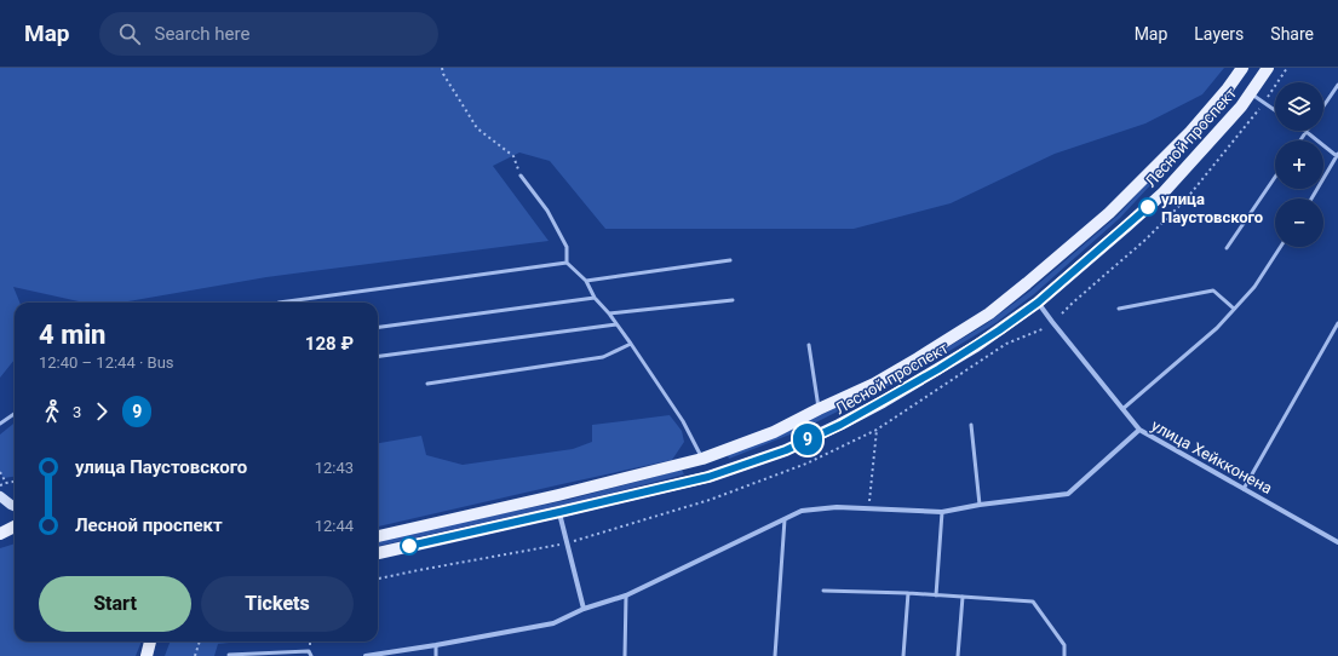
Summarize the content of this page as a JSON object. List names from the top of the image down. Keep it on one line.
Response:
{"streets":{"main road":["Лесной проспект"],"street":["улица Хейкконена"]},"crossings":[["Лесной проспект","улица Хейкконена"]],"places":["улица Паустовского"],"lines":["bus line 9"],"page":{"header":"Map","search":"Search here","nav":["Map","Layers","Share"],"on_map":"9","map_buttons":["+","−"],"heading":["4 min","12:40 – 12:44 · Bus","128 ₽"],"legs":["3","9"],"list":[{"name":"улица Паустовского","value":"12:43"},{"name":"Лесной проспект","value":"12:44"}],"buttons":["Start","Tickets"]}}
